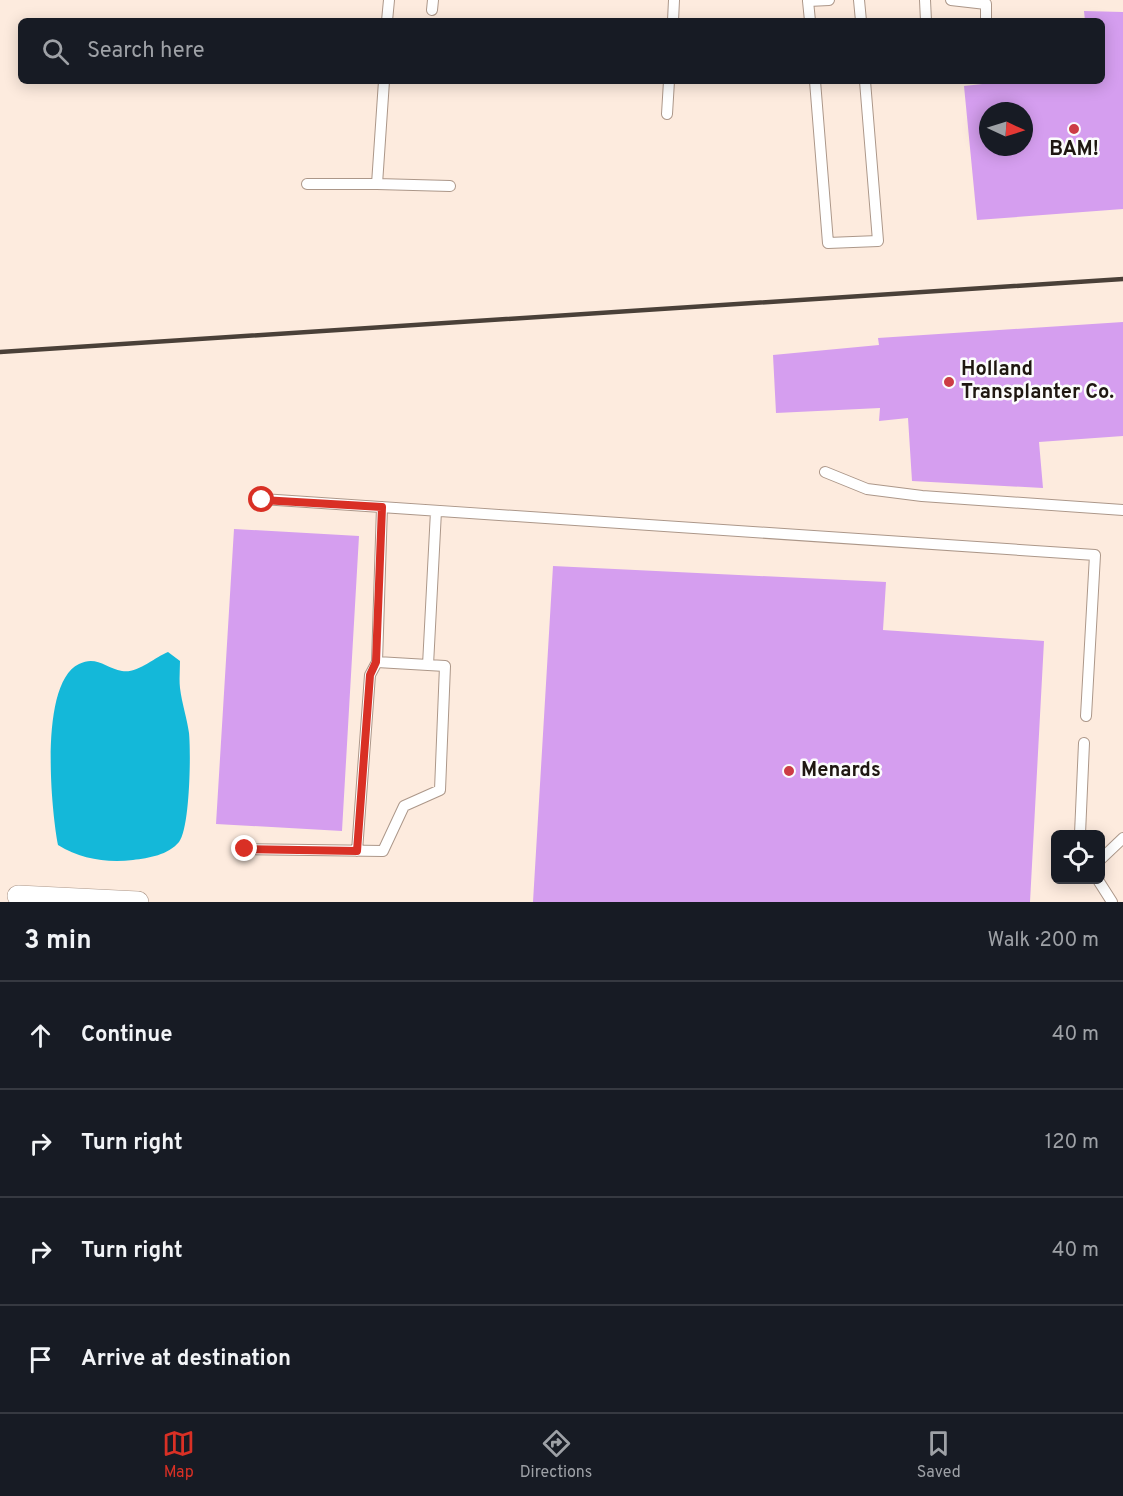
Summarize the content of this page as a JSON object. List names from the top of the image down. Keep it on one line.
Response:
{"places":["BAM!","Holland Transplanter Co.","Menards"],"north":"right","page":{"search":"Search here","heading":["3 min","Walk · 200 m"],"list":[["Continue","40 m"],["Turn right","120 m"],["Turn right","40 m"],"Arrive at destination"],"nav":["Map","Directions","Saved"]}}
